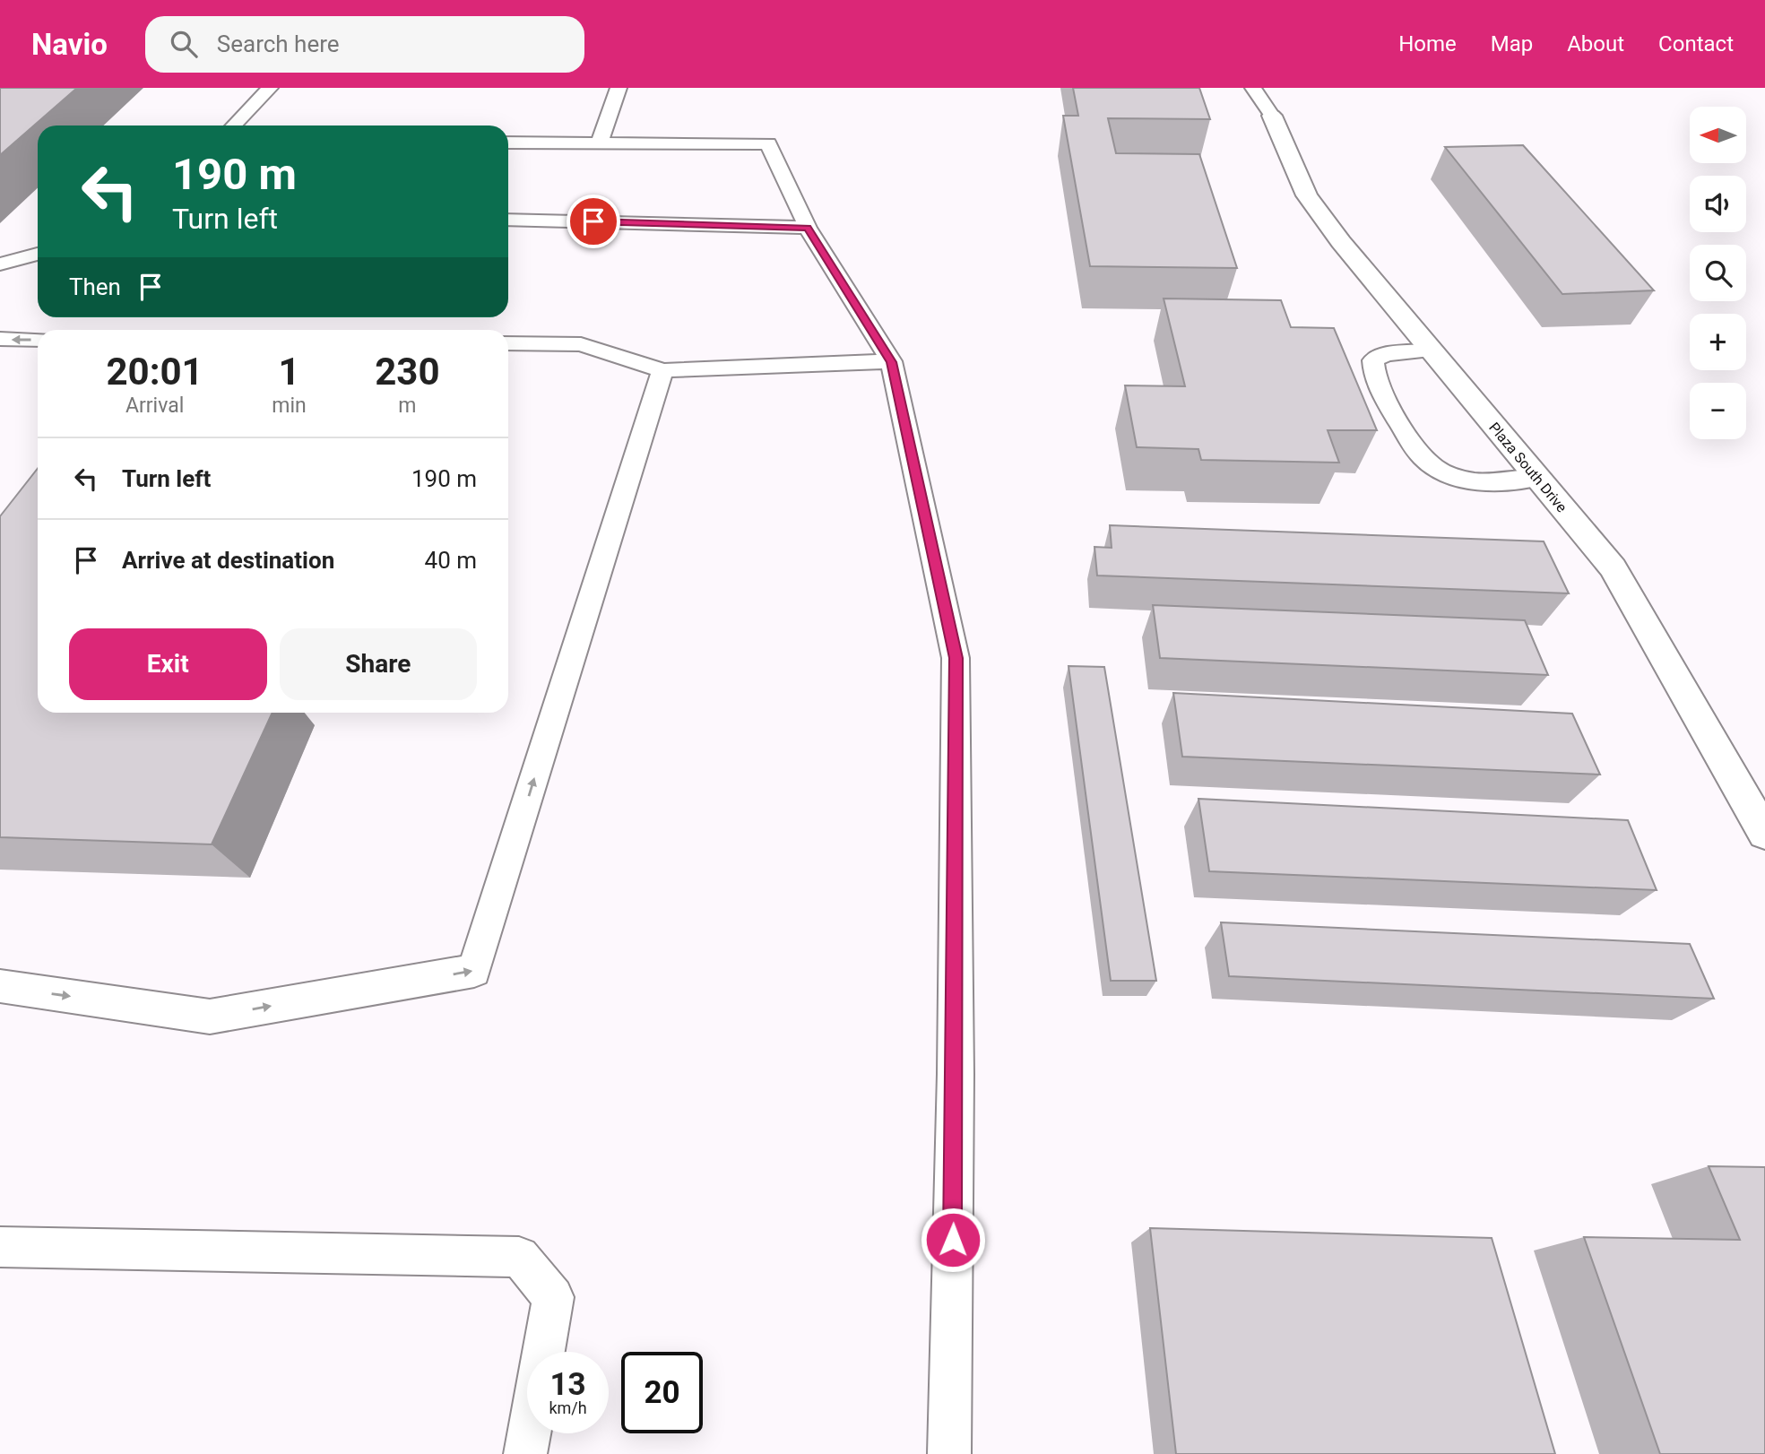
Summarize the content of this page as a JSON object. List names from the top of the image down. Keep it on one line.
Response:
{"streets":{"street":["Plaza South Drive"]},"north":"left","page":{"header":"Navio","search":"Search here","nav":["Home","Map","About","Contact"],"map_buttons":["+","−"],"turn":["190 m","Turn left"],"then":"Then","eta":["20:01","Arrival","1","min","230","m"],"list":[{"name":"Turn left","value":"190 m"},{"name":"Arrive at destination","value":"40 m"}],"buttons":["Exit","Share"],"speed":"13 km/h","limit":"20"}}
